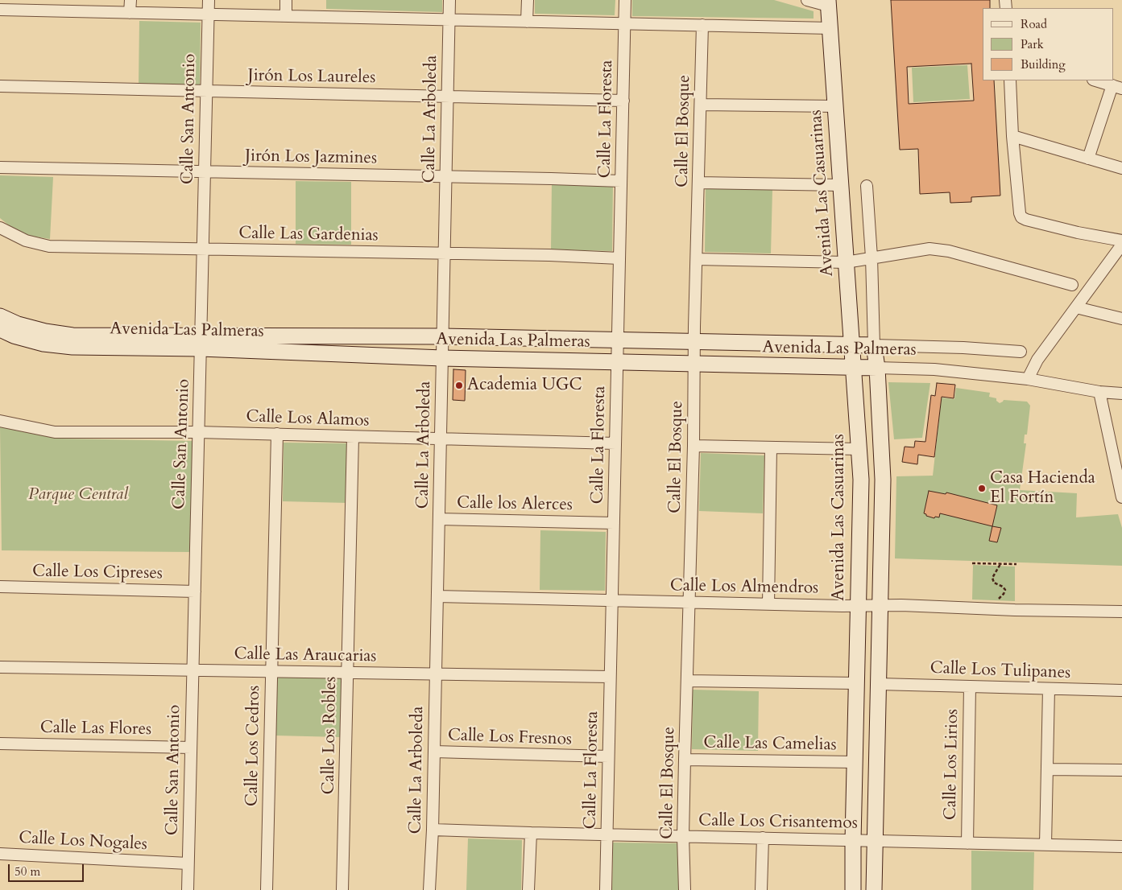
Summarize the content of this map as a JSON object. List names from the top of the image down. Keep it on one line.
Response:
{"streets":{"street":["Jirón Los Laureles","Calle San Antonio","Calle La Arboleda","Calle La Floresta","Calle El Bosque","Jirón Los Jazmines","Avenida Las Casuarinas","Calle Las Gardenias","Avenida Las Palmeras","Calle Los Alamos","Calle los Alerces","Calle Los Cipreses","Calle Los Almendros","Calle Las Araucarias","Calle Los Tulipanes","Calle Las Flores","Calle Los Robles","Calle Los Fresnos","Calle Las Camelias","Calle Los Cedros","Calle Los Lirios","Calle Los Crisantemos","Calle Los Nogales"]},"crossings":[["Jirón Los Laureles","Calle San Antonio"],["Jirón Los Laureles","Calle La Arboleda"],["Jirón Los Laureles","Calle La Floresta"],["Calle San Antonio","Jirón Los Jazmines"],["Calle San Antonio","Calle Las Gardenias"],["Calle San Antonio","Avenida Las Palmeras"],["Calle San Antonio","Calle Los Alamos"],["Calle San Antonio","Calle Los Cipreses"],["Calle San Antonio","Calle Las Araucarias"],["Calle San Antonio","Calle Las Flores"],["Calle San Antonio","Calle Los Nogales"],["Calle La Arboleda","Jirón Los Jazmines"],["Calle La Arboleda","Calle Las Gardenias"],["Calle La Arboleda","Avenida Las Palmeras"],["Calle La Arboleda","Calle Los Alamos"],["Calle La Arboleda","Calle los Alerces"],["Calle La Arboleda","Calle Los Almendros"],["Calle La Arboleda","Calle Las Araucarias"],["Calle La Arboleda","Calle Los Fresnos"],["Calle La Arboleda","Calle Los Crisantemos"],["Calle La Floresta","Jirón Los Jazmines"],["Calle La Floresta","Calle Las Gardenias"],["Calle La Floresta","Avenida Las Palmeras"],["Calle La Floresta","Calle Los Alamos"],["Calle La Floresta","Calle los Alerces"],["Calle La Floresta","Calle Los Almendros"],["Calle La Floresta","Calle Las Araucarias"],["Calle La Floresta","Calle Los Fresnos"],["Calle La Floresta","Calle Los Crisantemos"],["Calle El Bosque","Avenida Las Palmeras"],["Calle El Bosque","Calle Los Almendros"],["Calle El Bosque","Calle Las Camelias"],["Calle El Bosque","Calle Los Crisantemos"],["Avenida Las Casuarinas","Avenida Las Palmeras"],["Avenida Las Casuarinas","Calle Los Almendros"],["Avenida Las Casuarinas","Calle Las Camelias"],["Avenida Las Casuarinas","Calle Los Crisantemos"],["Calle Los Alamos","Calle Los Robles"],["Calle Los Alamos","Calle Los Cedros"],["Calle Las Araucarias","Calle Los Robles"],["Calle Las Araucarias","Calle Los Cedros"],["Calle Los Tulipanes","Calle Los Lirios"],["Calle Los Lirios","Calle Los Crisantemos"]],"parks":["Parque Central"],"places":["Academia UGC","Casa Hacienda El Fortín"],"legend":["Road","Park","Building"],"scale_bar":"50 m"}
